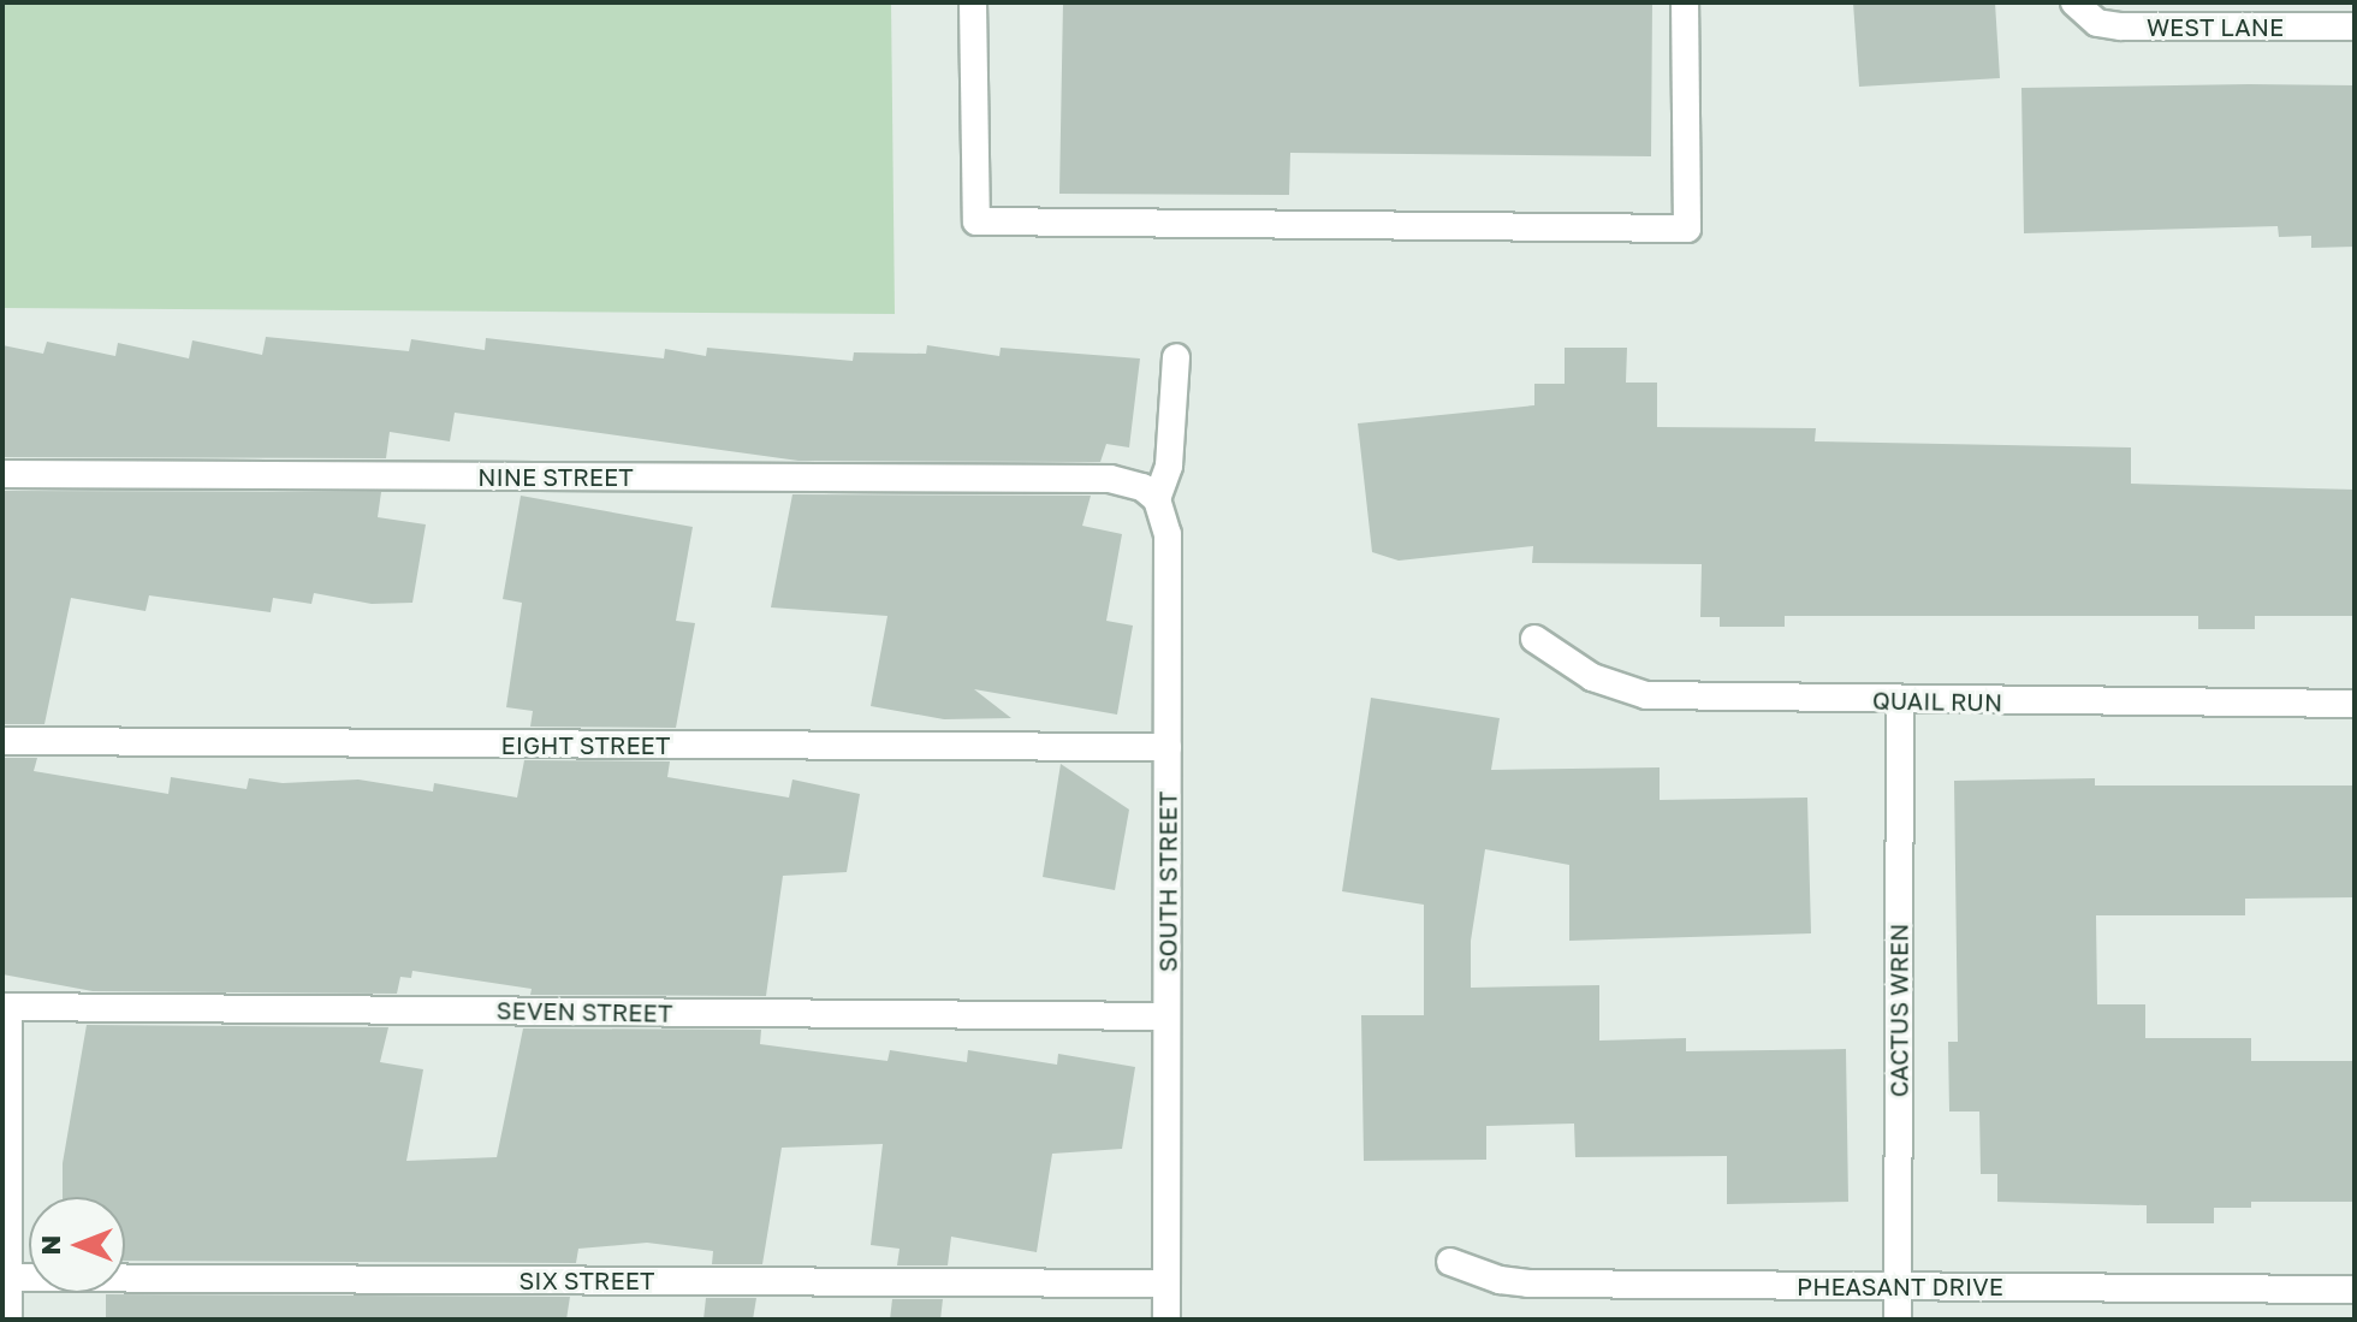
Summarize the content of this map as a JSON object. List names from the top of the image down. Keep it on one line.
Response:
{"streets":{"lane":["WEST LANE","NINE STREET","QUAIL RUN","EIGHT STREET","SOUTH STREET","CACTUS WREN","SEVEN STREET","SIX STREET","PHEASANT DRIVE"]},"crossings":[["NINE STREET","SOUTH STREET"],["QUAIL RUN","CACTUS WREN"],["EIGHT STREET","SOUTH STREET"],["SOUTH STREET","SEVEN STREET"],["SOUTH STREET","SIX STREET"],["CACTUS WREN","PHEASANT DRIVE"]],"north":"left"}
